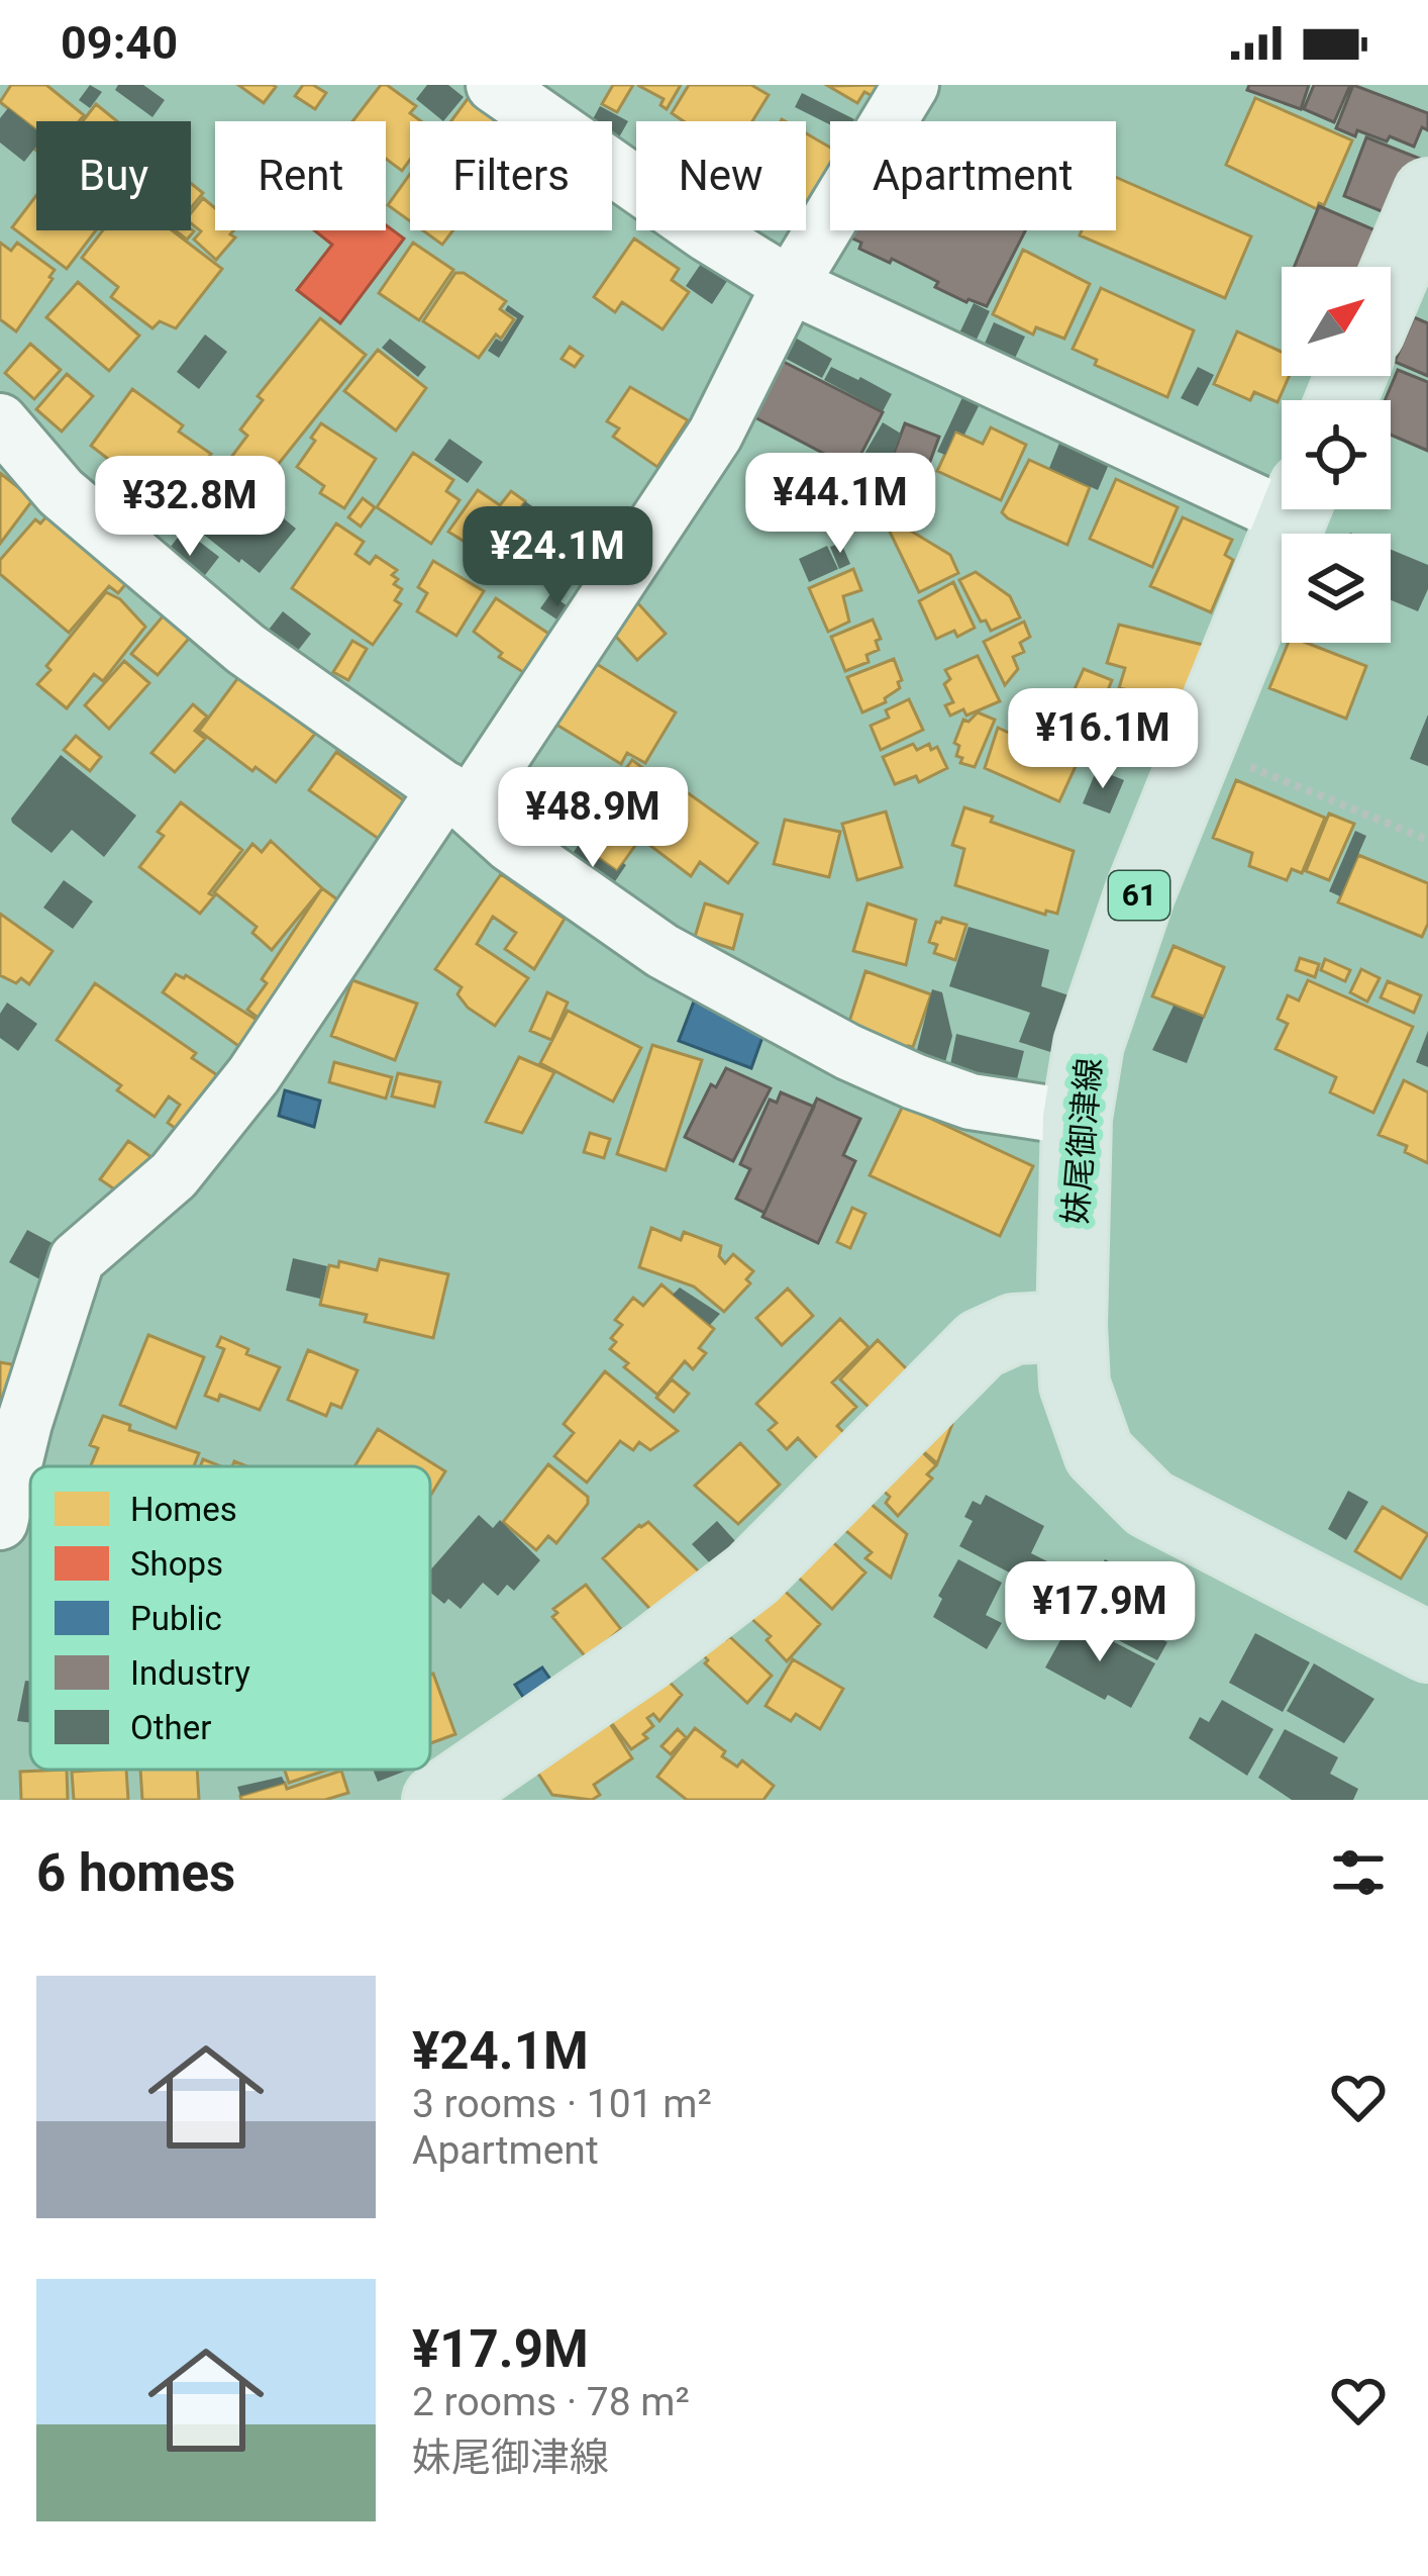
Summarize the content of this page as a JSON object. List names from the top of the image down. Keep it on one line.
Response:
{"streets":{"main road":["61","妹尾御津線"]},"legend":["Homes","Shops","Public","Industry","Other"],"north":"top right","page":{"status":"09:40","chip":["Buy","Rent","Filters","New","Apartment"],"price":["¥44.1M","¥32.8M","¥24.1M","¥16.1M","¥48.9M","¥17.9M"],"heading":"6 homes","list":[{"name":"¥24.1M","note":"3 rooms · 101 m² · Apartment"},{"name":"¥17.9M","note":"2 rooms · 78 m² · 妹尾御津線"}]}}
